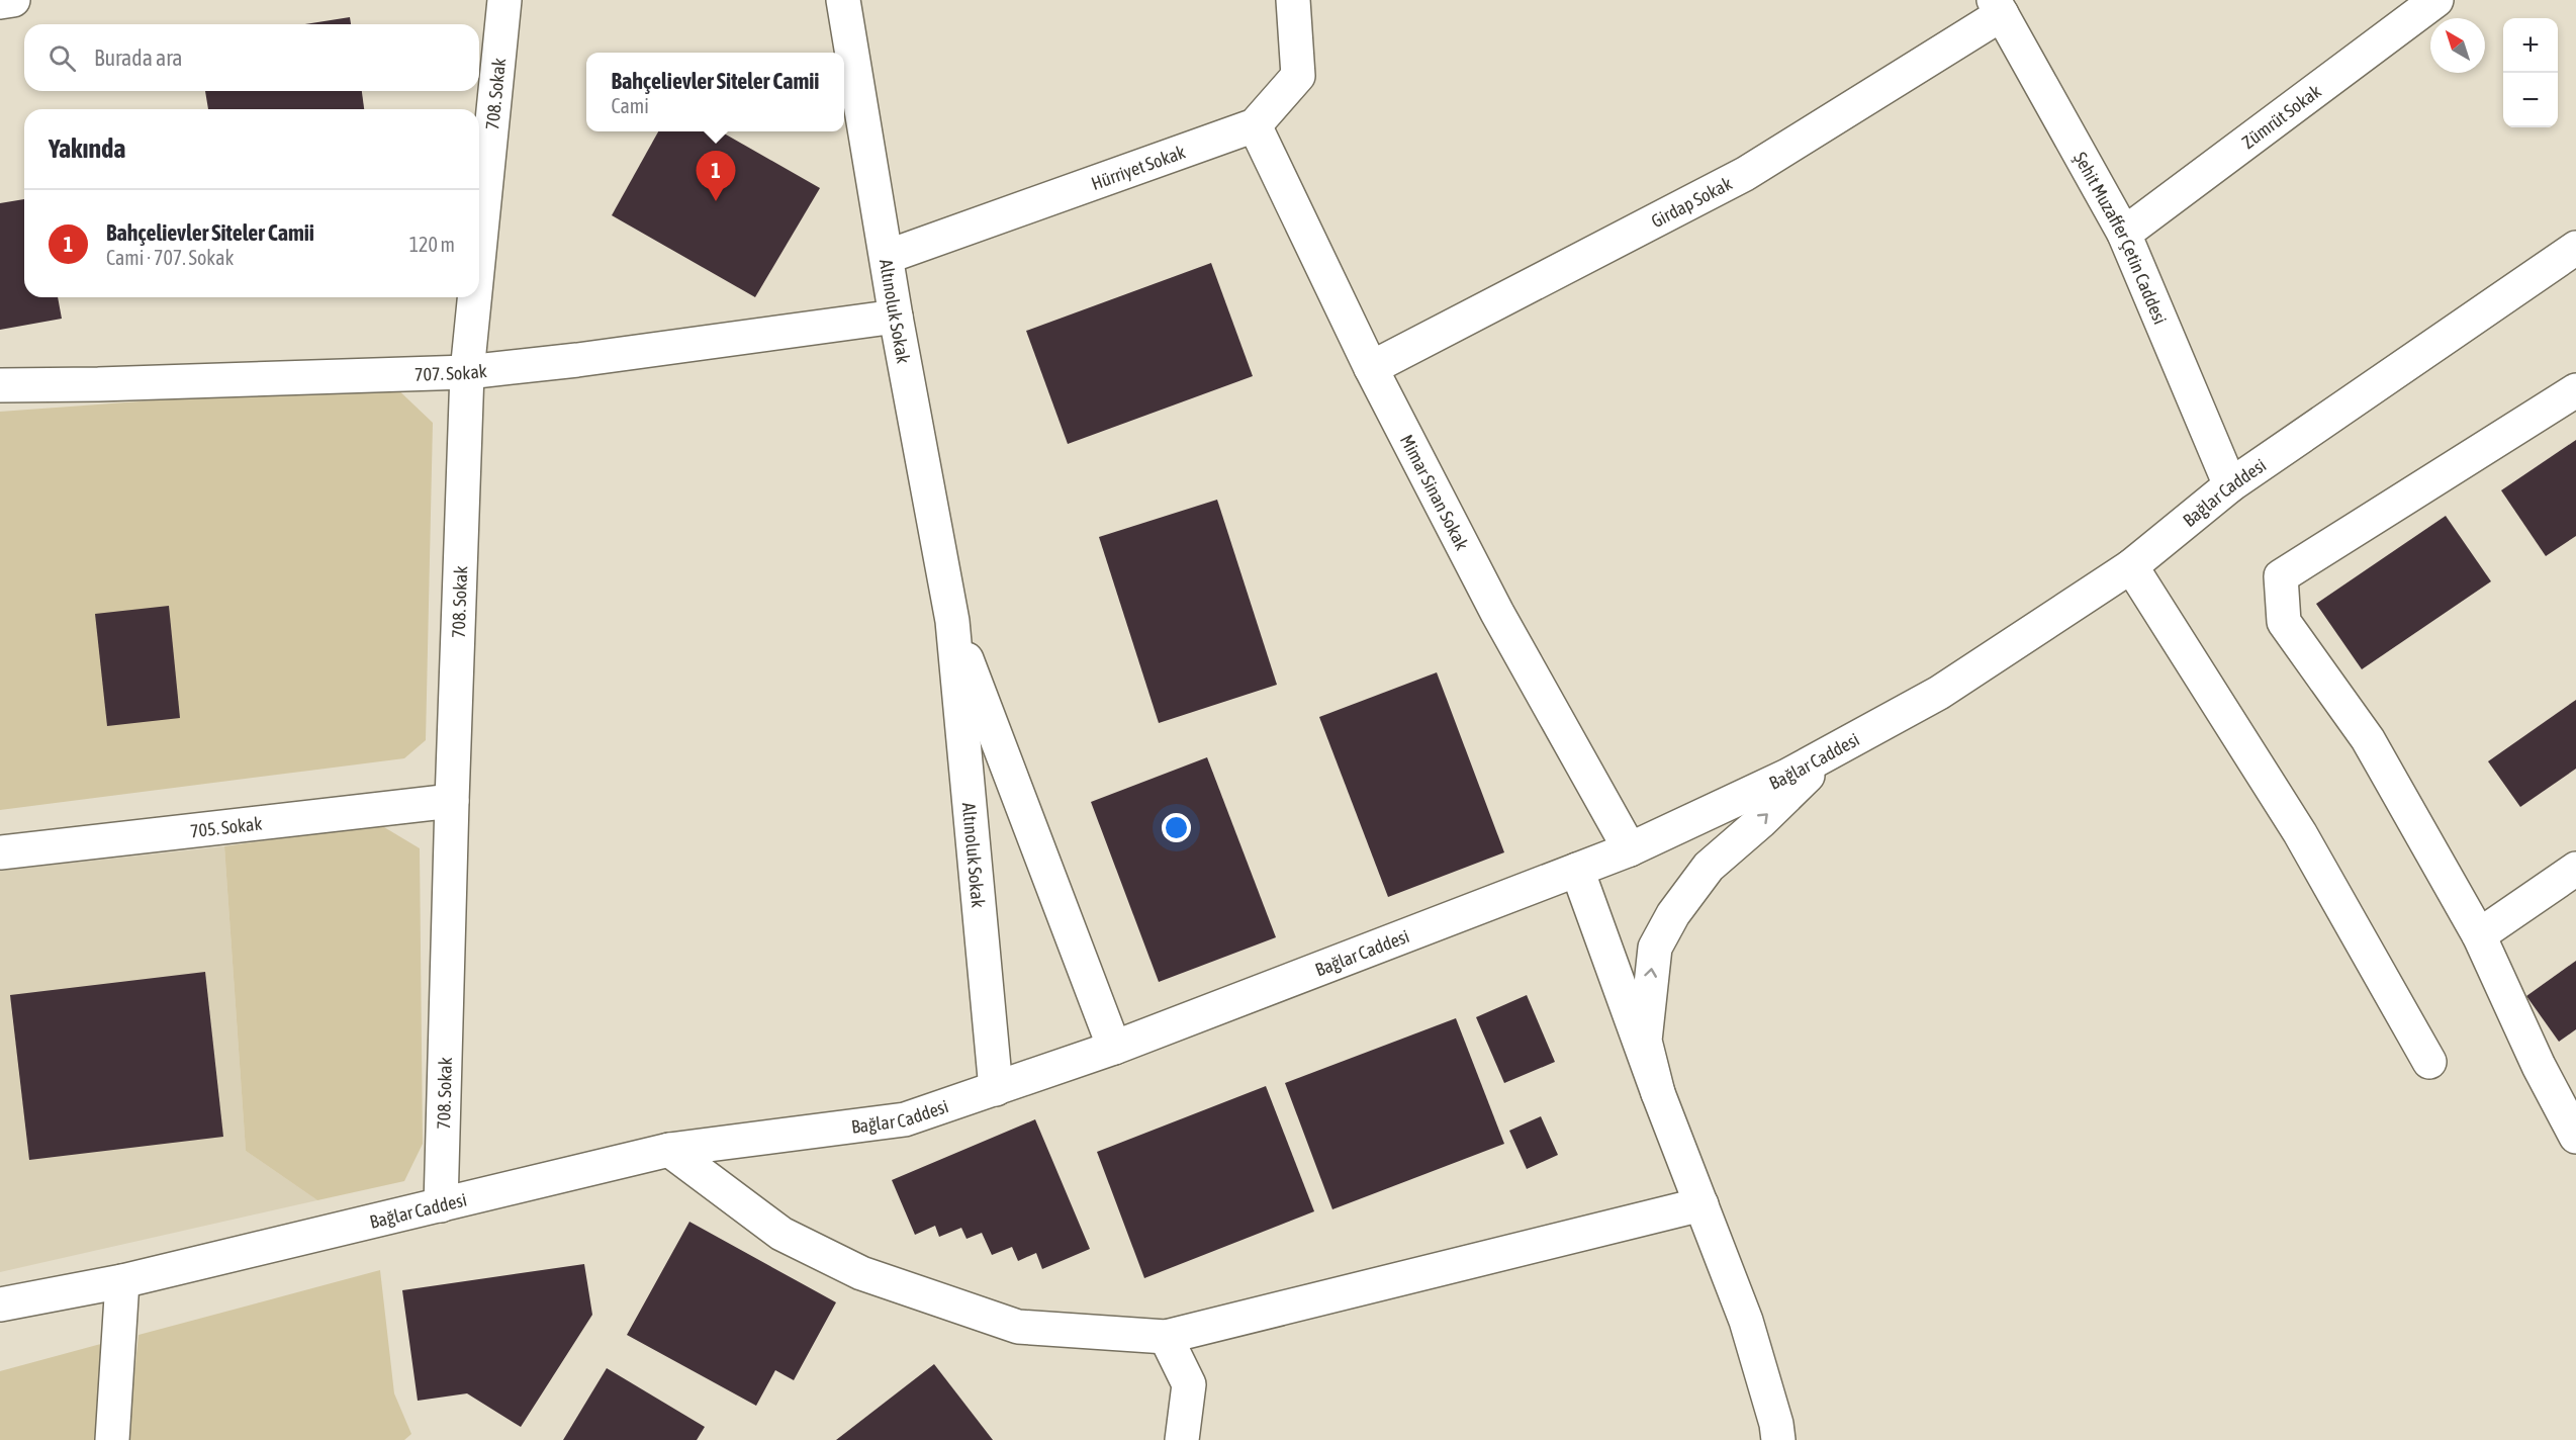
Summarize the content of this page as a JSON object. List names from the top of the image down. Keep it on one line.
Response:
{"streets":{"street":["708. Sokak","Zümrüt Sokak","Hürriyet Sokak","Girdap Sokak","Şehit Muzaffer Çetin Caddesi","Altınoluk Sokak","707. Sokak","Mimar Sinan Sokak","Bağlar Caddesi","705. Sokak"]},"crossings":[["708. Sokak","707. Sokak"],["708. Sokak","Bağlar Caddesi"],["708. Sokak","705. Sokak"],["Zümrüt Sokak","Şehit Muzaffer Çetin Caddesi"],["Hürriyet Sokak","Altınoluk Sokak"],["Hürriyet Sokak","Mimar Sinan Sokak"],["Girdap Sokak","Şehit Muzaffer Çetin Caddesi"],["Girdap Sokak","Mimar Sinan Sokak"],["Şehit Muzaffer Çetin Caddesi","Bağlar Caddesi"],["Altınoluk Sokak","707. Sokak"],["Altınoluk Sokak","Bağlar Caddesi"],["Mimar Sinan Sokak","Bağlar Caddesi"]],"north":"top left","page":{"map_buttons":["+","−"],"search":"Burada ara","popup":["Bahçelievler Siteler Camii","Cami"],"heading":"Yakında","pins":"1","list":[{"mark":"1","name":"Bahçelievler Siteler Camii","note":"Cami · 707. Sokak","value":"120 m"}]}}
